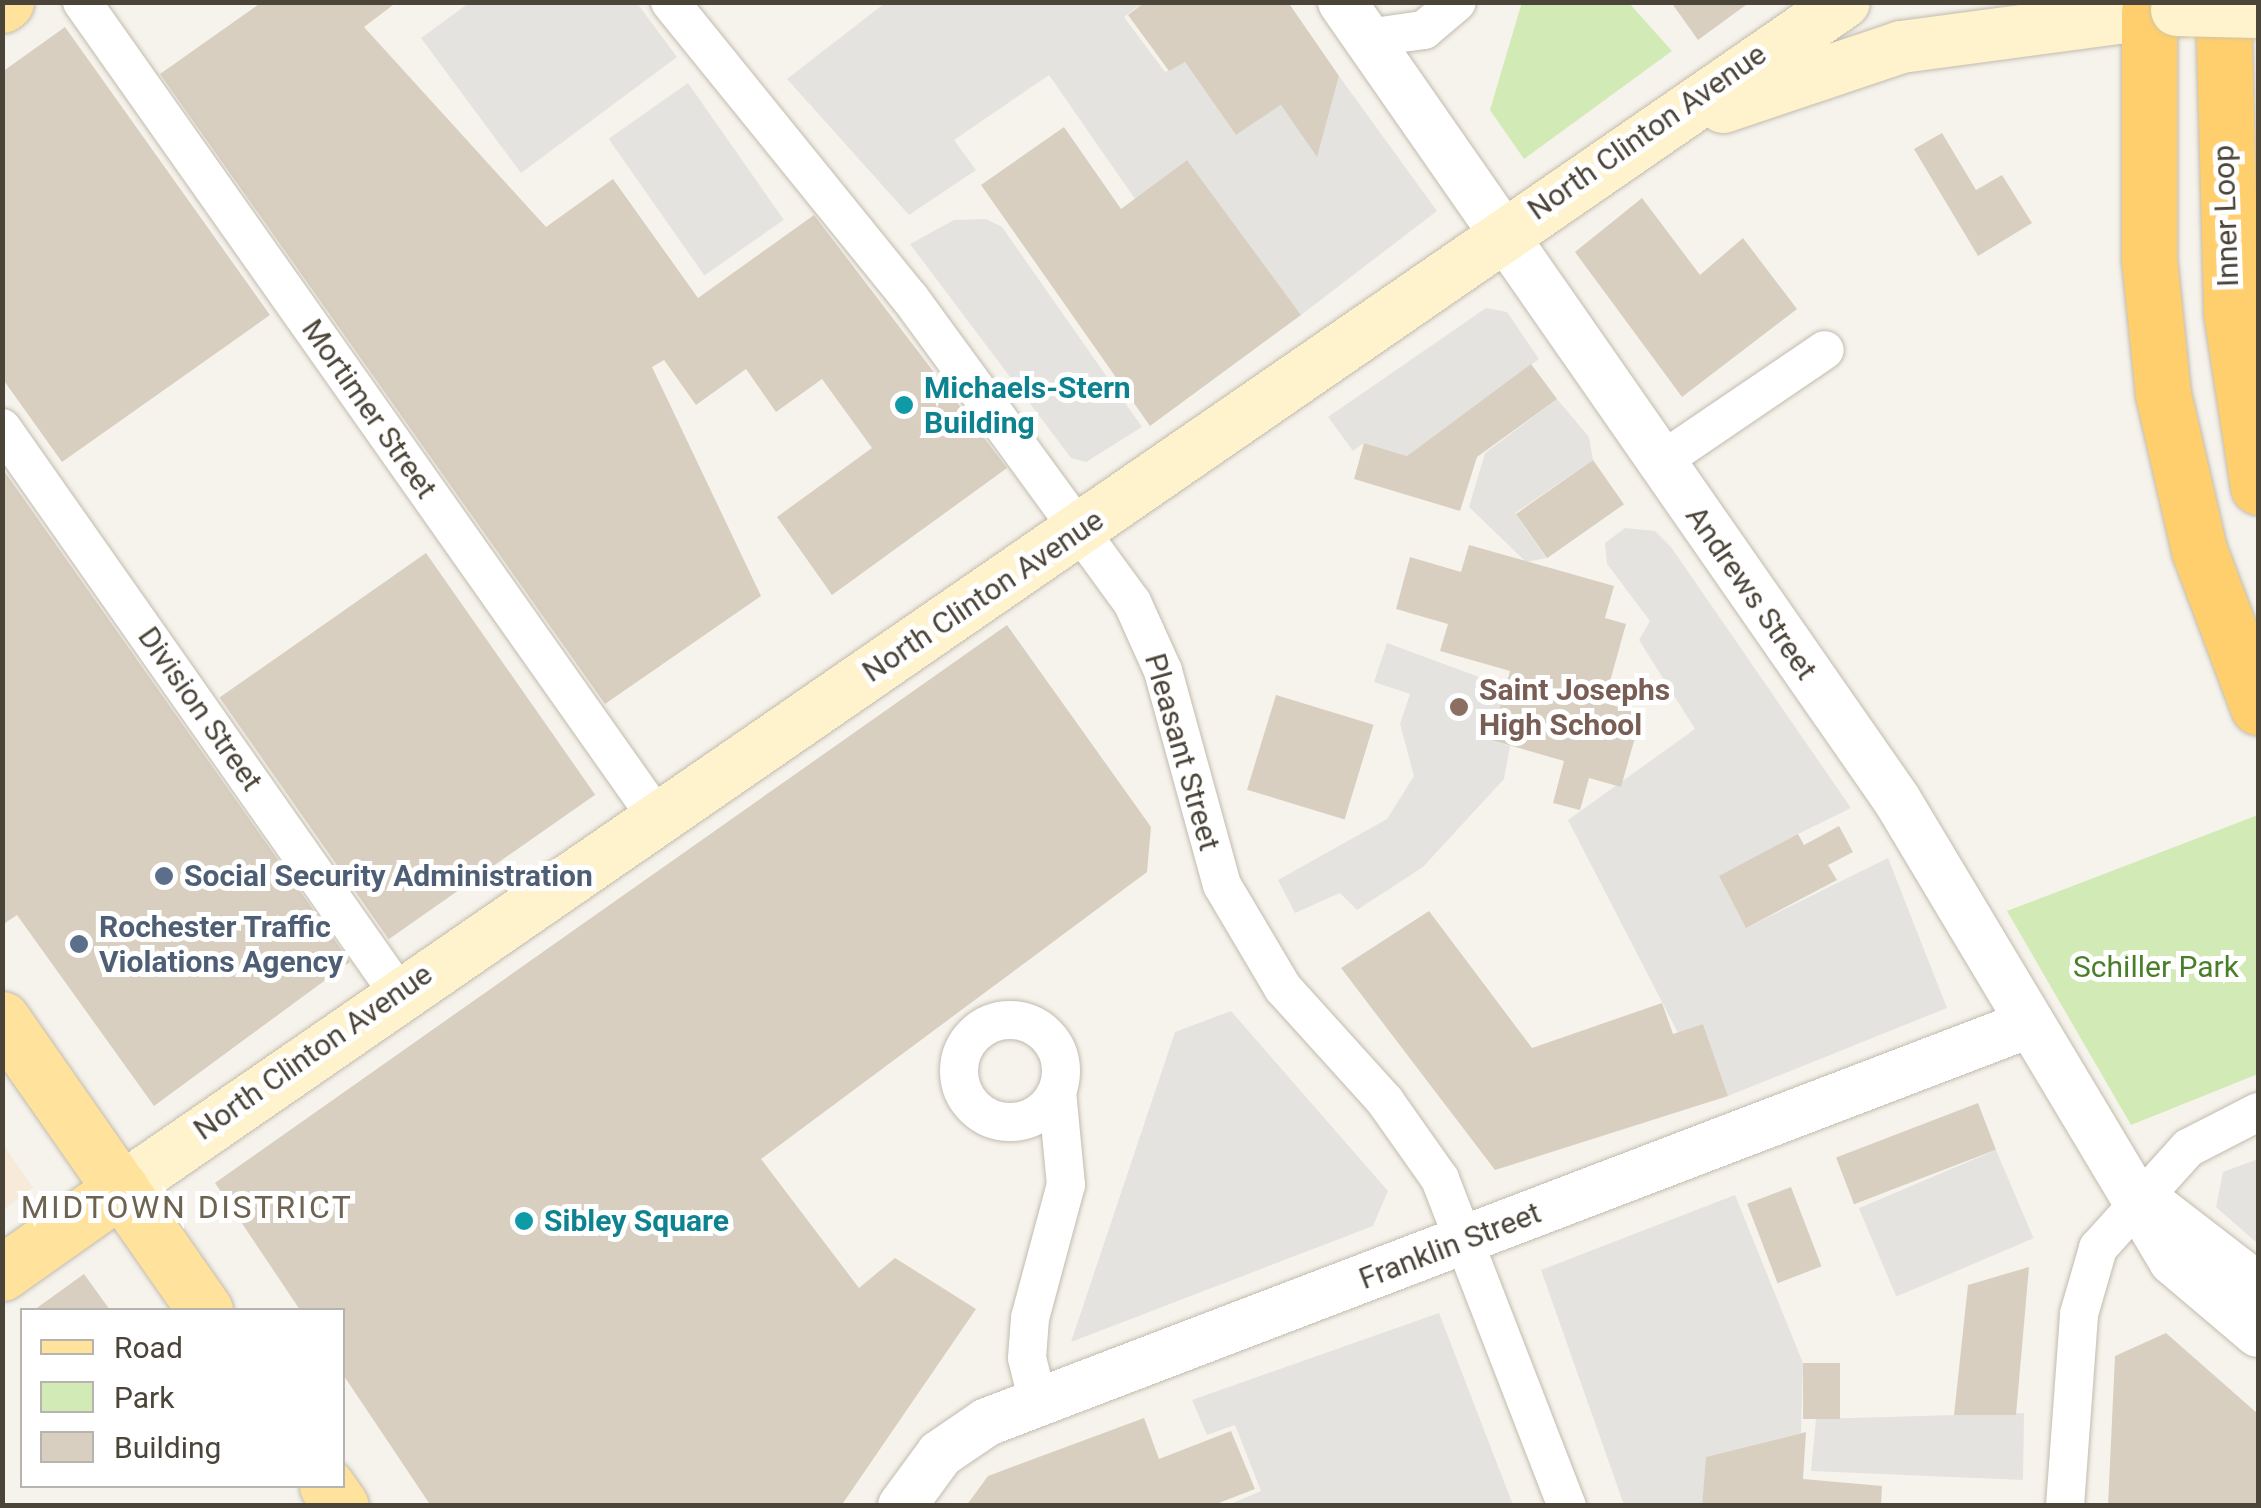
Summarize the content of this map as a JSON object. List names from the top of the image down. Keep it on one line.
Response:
{"streets":{"highway":["Inner Loop"],"main road":["North Clinton Avenue"],"street":["Mortimer Street","Andrews Street","Division Street","Pleasant Street","Franklin Street"]},"crossings":[["North Clinton Avenue","Mortimer Street"],["North Clinton Avenue","Andrews Street"],["North Clinton Avenue","Division Street"],["North Clinton Avenue","Pleasant Street"],["Andrews Street","Franklin Street"],["Pleasant Street","Franklin Street"]],"districts":["MIDTOWN DISTRICT"],"parks":["Schiller Park"],"places":["Michaels-Stern Building","Saint Josephs High School","Social Security Administration","Rochester Traffic Violations Agency","Sibley Square"],"legend":["Road","Park","Building"]}
